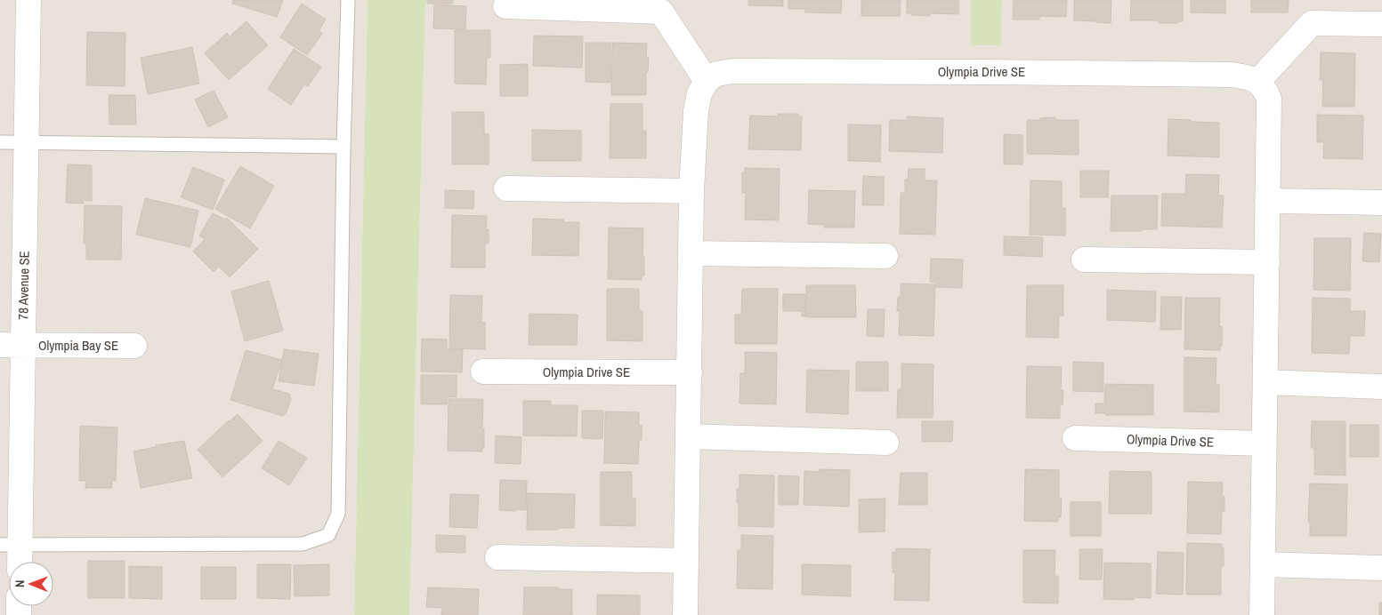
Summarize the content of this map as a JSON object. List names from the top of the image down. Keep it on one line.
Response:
{"streets":{"street":["Olympia Drive SE","78 Avenue SE","Olympia Bay SE"]},"crossings":[["78 Avenue SE","Olympia Bay SE"]],"north":"left"}
